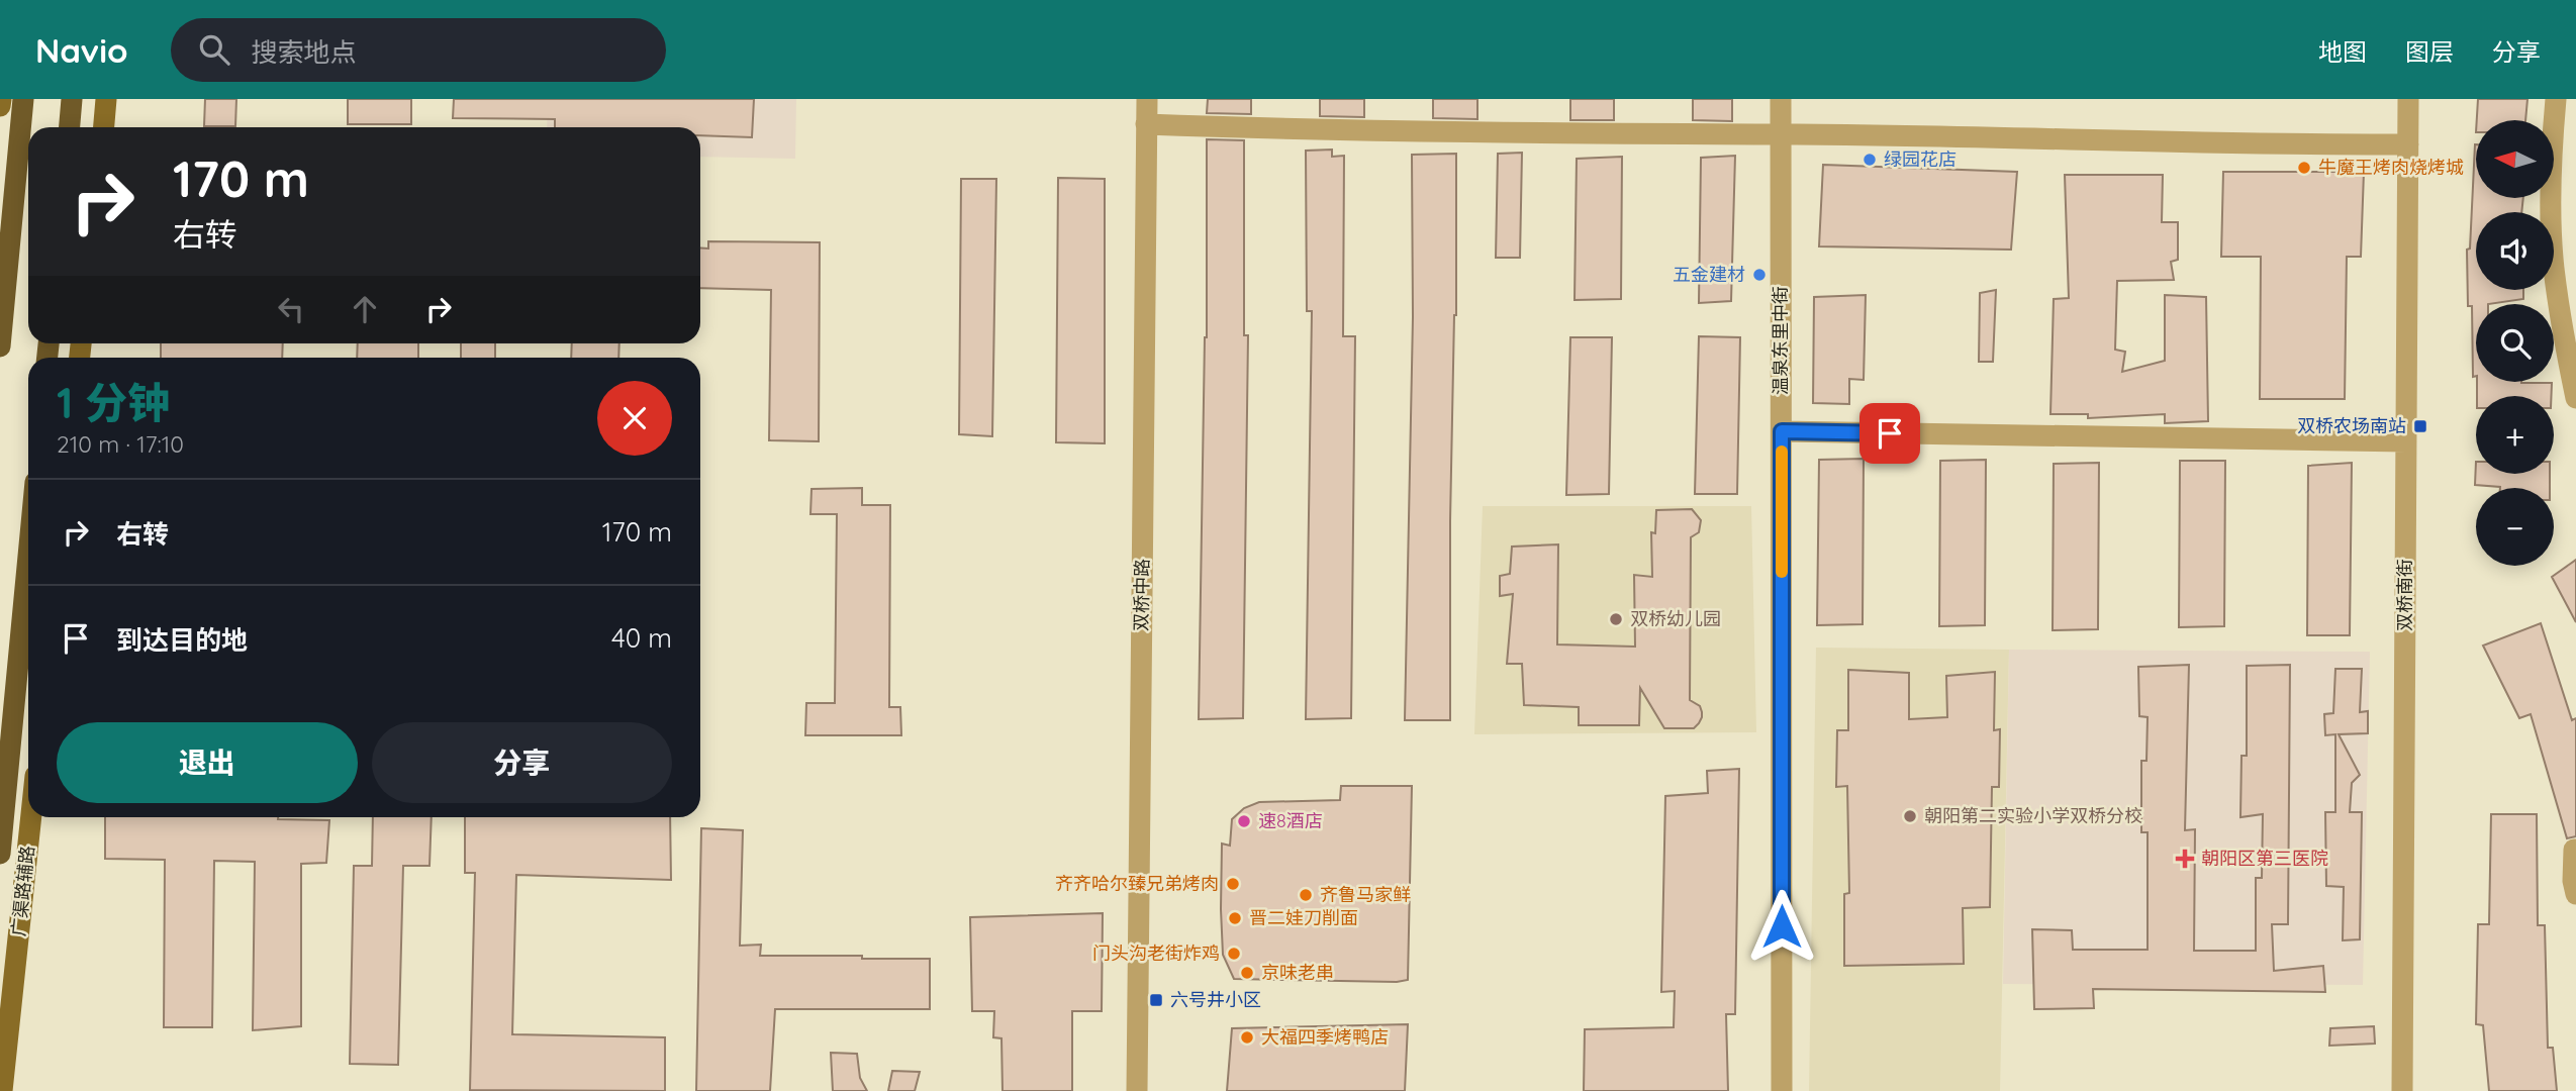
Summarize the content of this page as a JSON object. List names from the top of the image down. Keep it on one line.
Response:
{"streets":{"main road":["广渠路辅路"],"street":["温泉东里中街","双桥中路","双桥南街"]},"places":{"other":["绿园花店","牛魔王烤肉烧烤城","五金建材","双桥幼儿园","朝阳第二实验小学双桥分校","速8酒店","齐齐哈尔臻兄弟烤肉","齐鲁马家鲜","晋二娃刀削面","门头沟老街炸鸡","京味老串","大福四季烤鸭店"],"transit":["双桥农场南站","六号井小区"],"health":["朝阳区第三医院"]},"north":"left","page":{"header":"Navio","search":"搜索地点","nav":["地图","图层","分享"],"map_buttons":["+","−"],"turn":["170 m","右转"],"heading":["1 分钟","210 m · 17:10"],"list":[{"name":"右转","value":"170 m"},{"name":"到达目的地","value":"40 m"}],"buttons":["退出","分享"]}}
